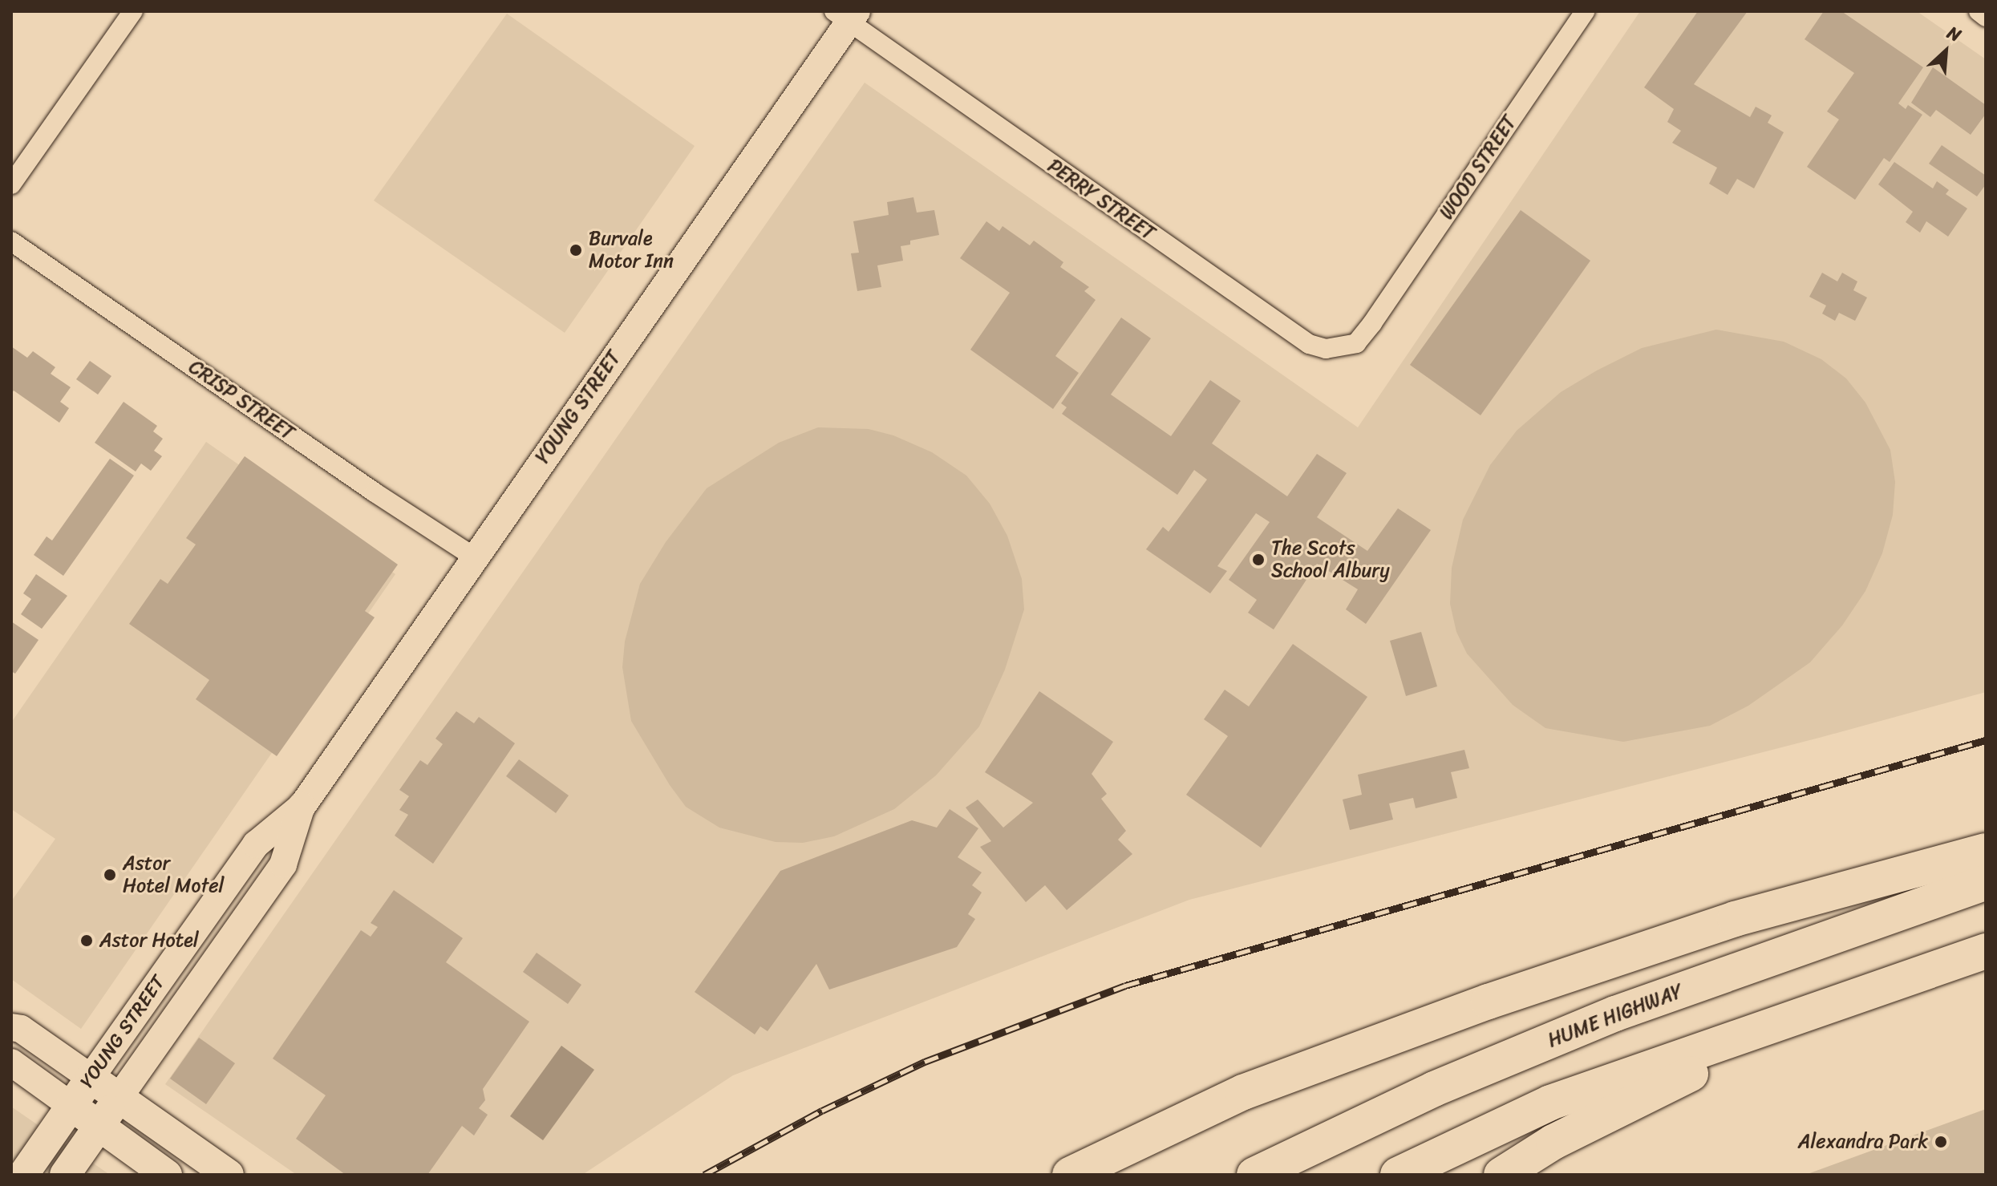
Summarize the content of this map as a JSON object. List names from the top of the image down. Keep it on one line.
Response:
{"streets":{"highway":["HUME HIGHWAY"],"main road":["YOUNG STREET"],"street":["WOOD STREET","PERRY STREET","CRISP STREET"]},"crossings":[["WOOD STREET","PERRY STREET"],["PERRY STREET","YOUNG STREET"],["CRISP STREET","YOUNG STREET"]],"places":["Burvale Motor Inn","The Scots School Albury","Astor Hotel Motel","Astor Hotel","Alexandra Park"],"north":"top right"}
